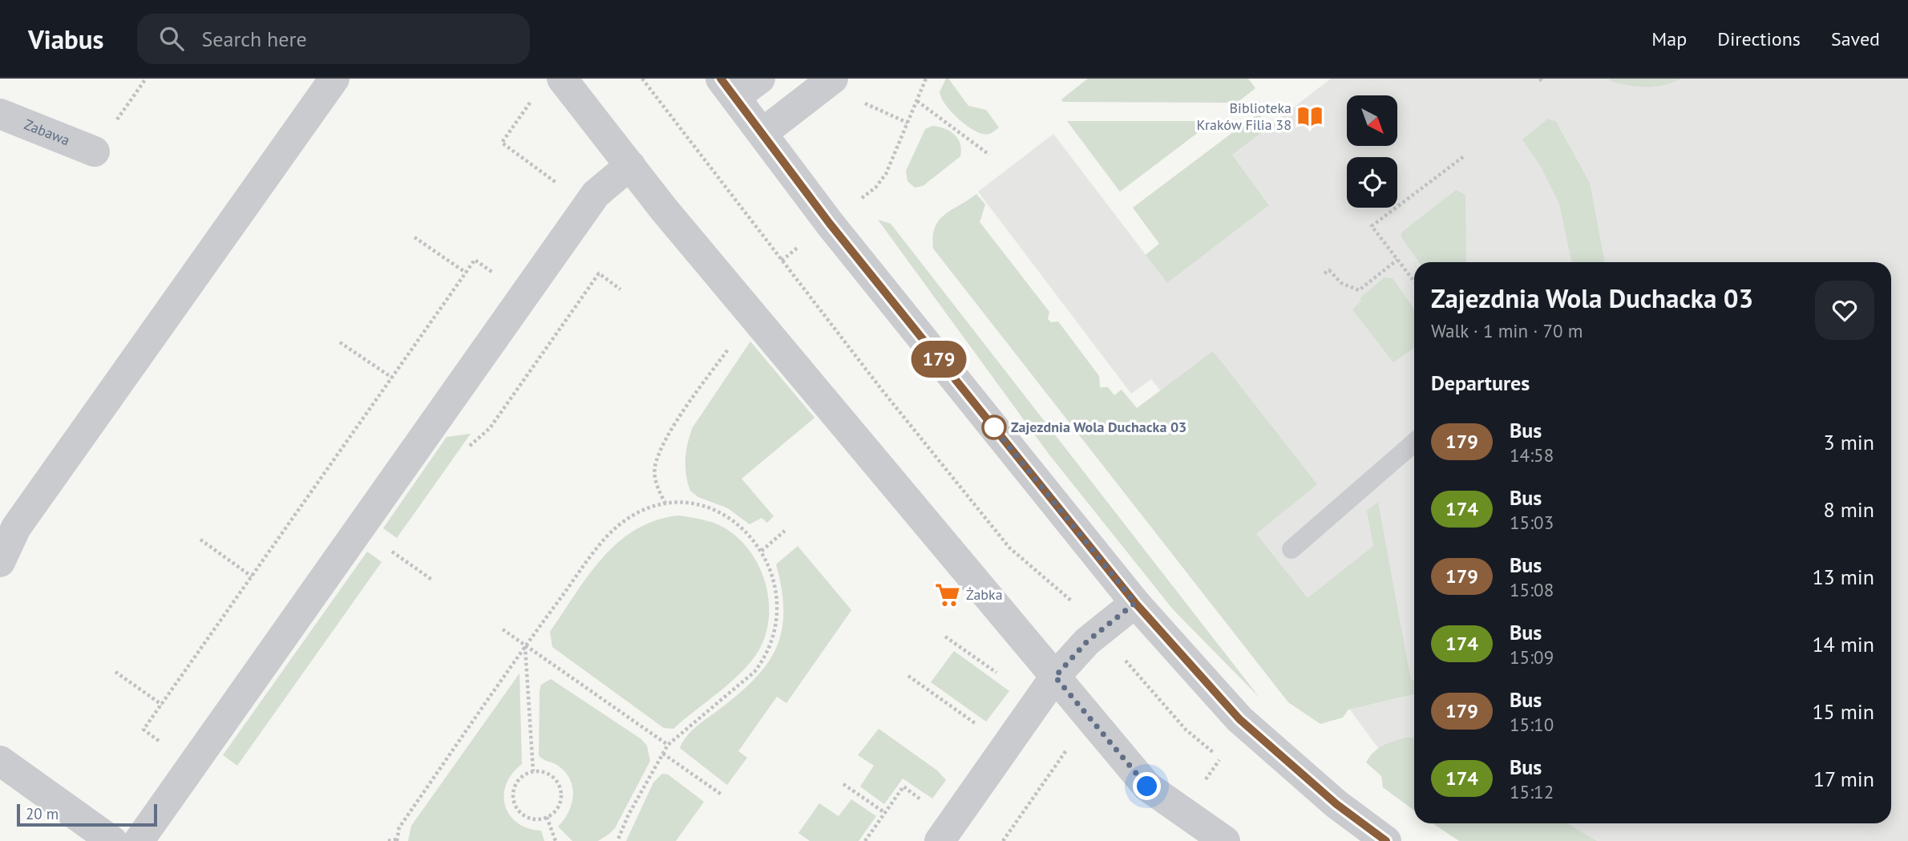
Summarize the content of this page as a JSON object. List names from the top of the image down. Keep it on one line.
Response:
{"streets":{"street":["Zabawa"]},"places":{"library":["Biblioteka Kraków Filia 38"],"other":["Zajezdnia Wola Duchacka 03"],"supermarket":["Żabka"]},"lines":["bus line 179"],"scale_bar":"20 m","north":"bottom right","page":{"header":"Viabus","search":"Search here","nav":["Map","Directions","Saved"],"on_map":"179","heading":[["Zajezdnia Wola Duchacka 03","Walk · 1 min · 70 m"],"Departures"],"list":[{"mark":"179","name":"Bus","note":"14:58","value":"3 min"},{"mark":"174","name":"Bus","note":"15:03","value":"8 min"},{"mark":"179","name":"Bus","note":"15:08","value":"13 min"},{"mark":"174","name":"Bus","note":"15:09","value":"14 min"},{"mark":"179","name":"Bus","note":"15:10","value":"15 min"},{"mark":"174","name":"Bus","note":"15:12","value":"17 min"}],"scale":"20 m"}}
